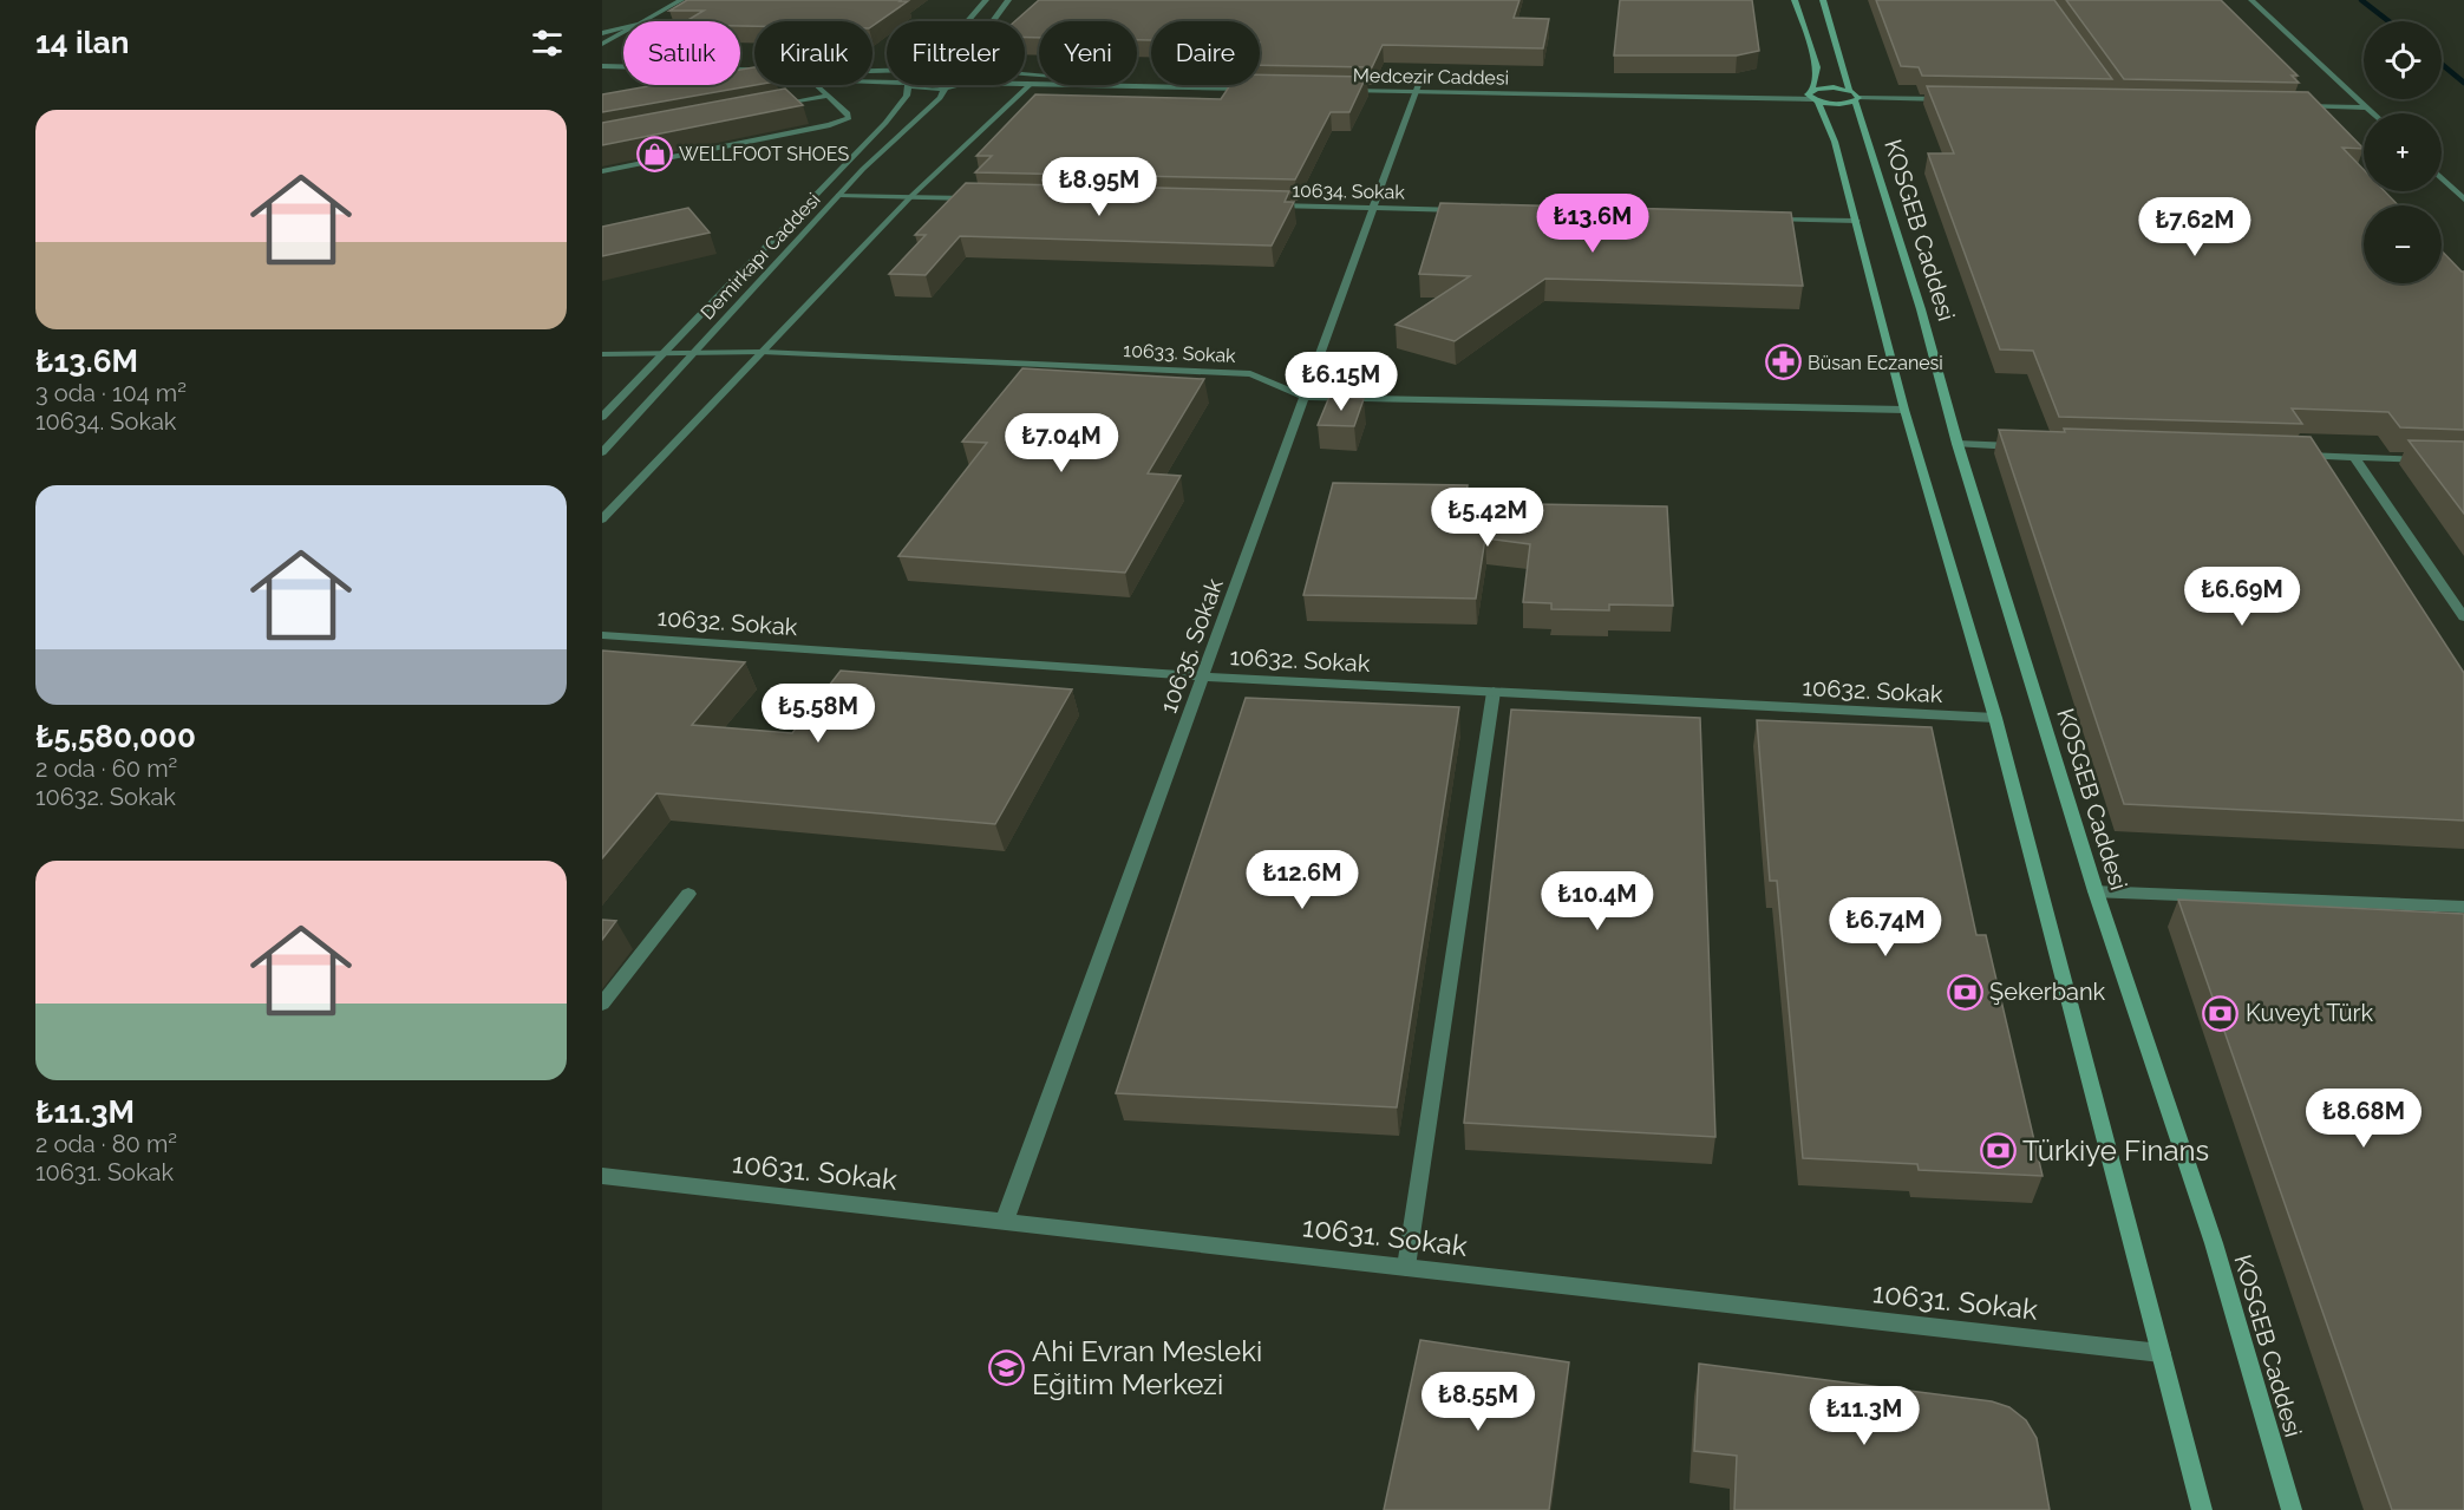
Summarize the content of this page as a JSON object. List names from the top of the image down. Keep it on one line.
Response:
{"streets":{"main road":["KOSGEB Caddesi"],"street":["Medcezir Caddesi","10634. Sokak","Demirkapı Caddesi","10633. Sokak","10632. Sokak","10635. Sokak","10631. Sokak"]},"crossings":[["Medcezir Caddesi","10635. Sokak"],["10634. Sokak","10635. Sokak"],["Demirkapı Caddesi","10633. Sokak"],["10633. Sokak","10635. Sokak"],["10632. Sokak","10635. Sokak"],["10635. Sokak","10631. Sokak"]],"places":{"shop":["WELLFOOT SHOES"],"pharmacy":["Büsan Eczanesi"],"bank":["Şekerbank","Kuveyt Türk","Türkiye Finans"],"school or university":["Ahi Evran Mesleki Eğitim Merkezi"]},"page":{"heading":"14 ilan","map_buttons":["+","−"],"chip":["Satılık","Kiralık","Filtreler","Yeni","Daire"],"list":[{"name":"₺13.6M","note":"3 oda · 104 m² · 10634. Sokak"},{"name":"₺5,580,000","note":"2 oda · 60 m² · 10632. Sokak"},{"name":"₺11.3M","note":"2 oda · 80 m² · 10631. Sokak"}],"price":["₺8.95M","₺13.6M","₺7.62M","₺6.15M","₺7.04M","₺5.42M","₺6.69M","₺5.58M","₺12.6M","₺10.4M","₺6.74M","₺8.68M","₺8.55M","₺11.3M"]}}
